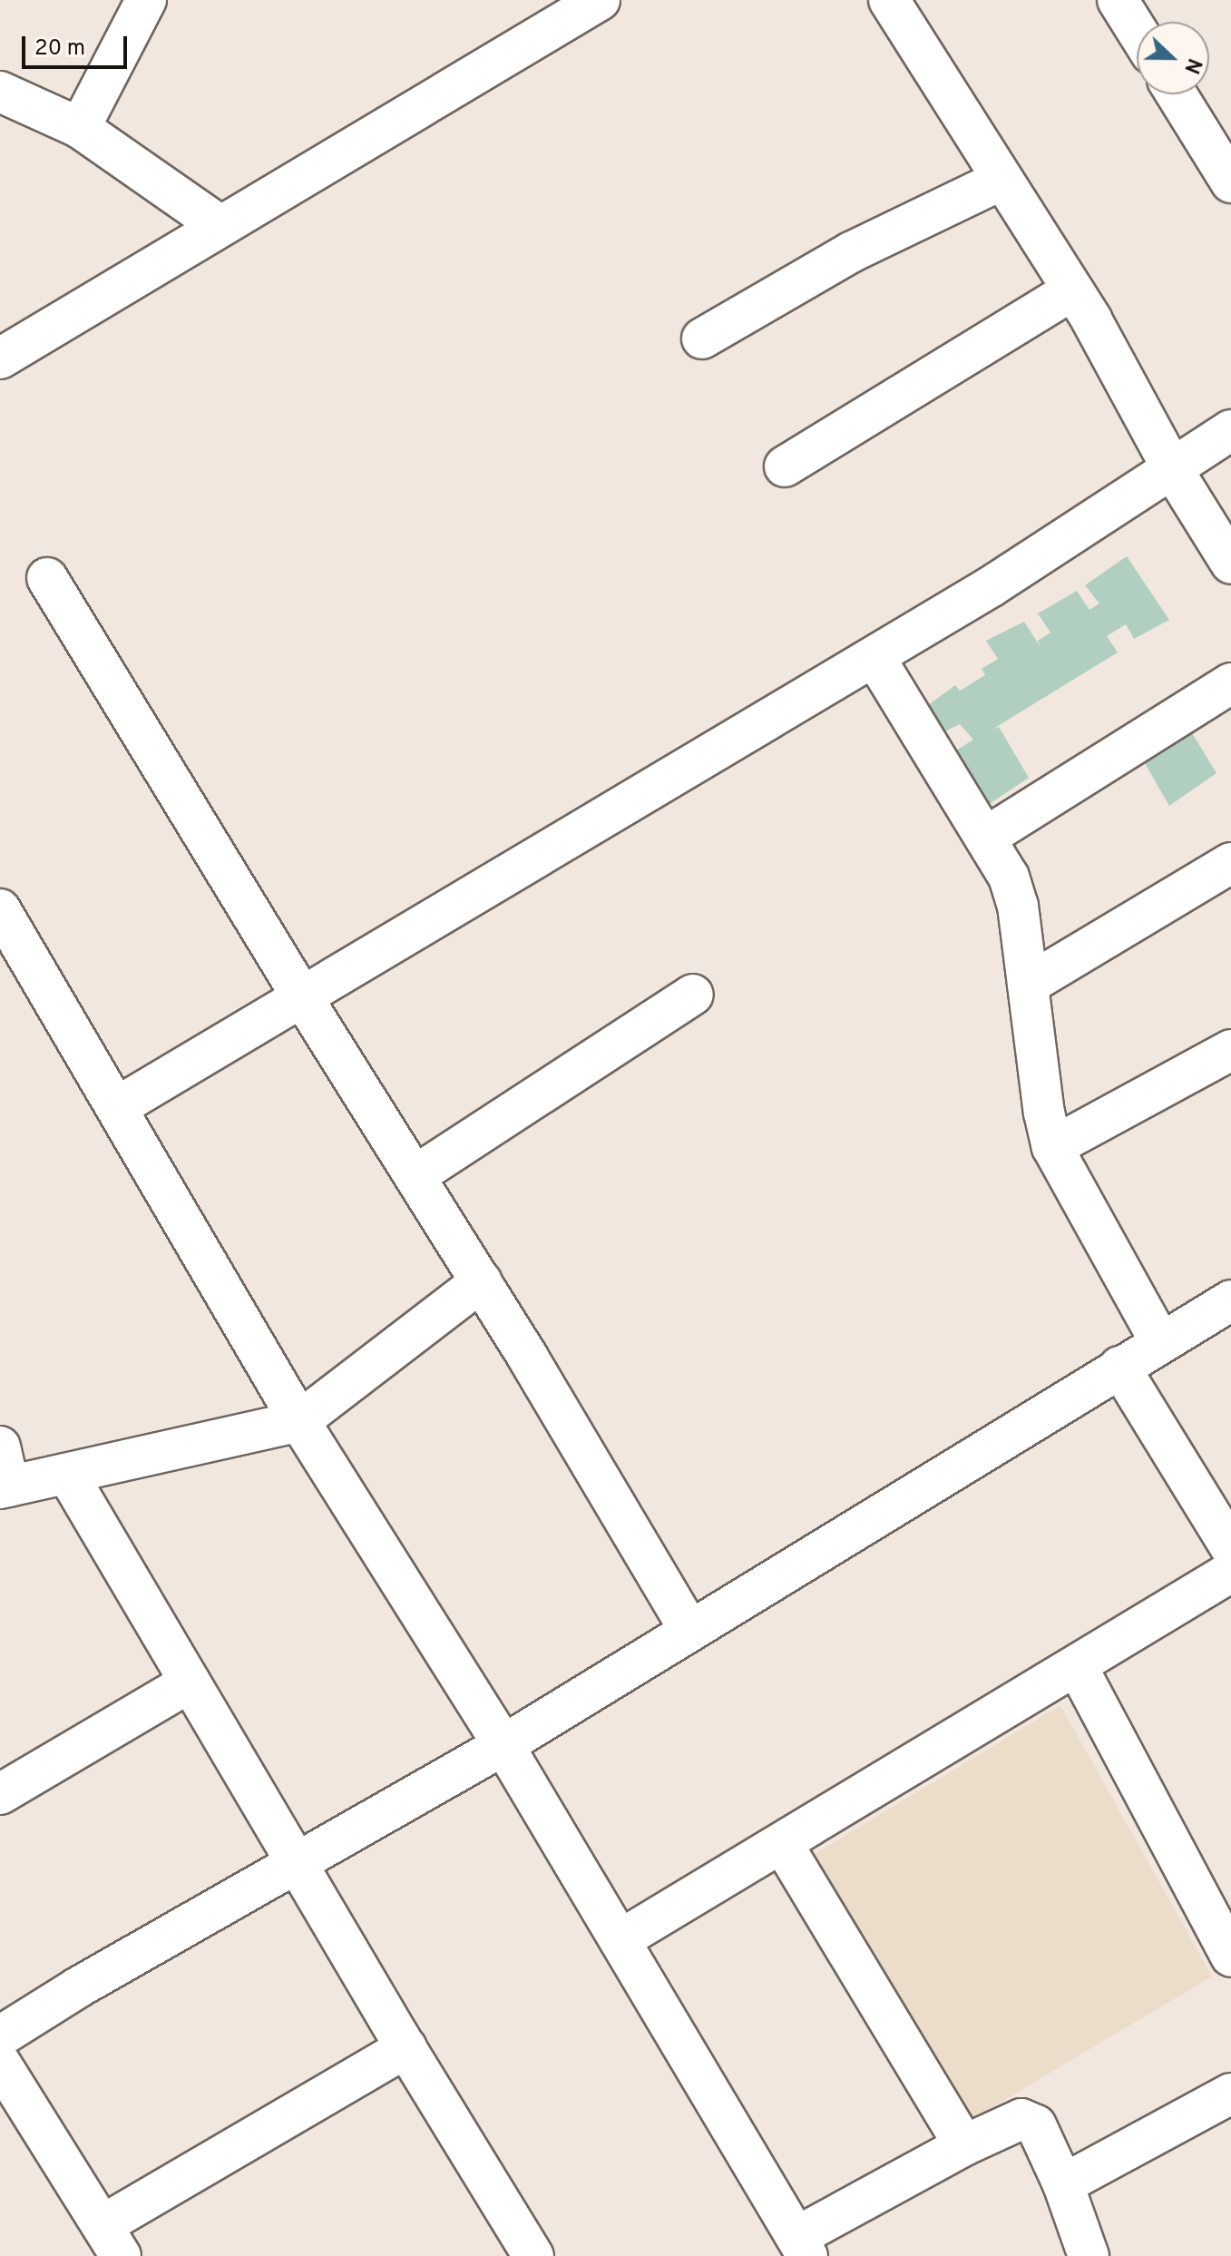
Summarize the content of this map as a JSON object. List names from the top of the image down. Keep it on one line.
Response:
{"scale_bar":"20 m","north":"right"}
